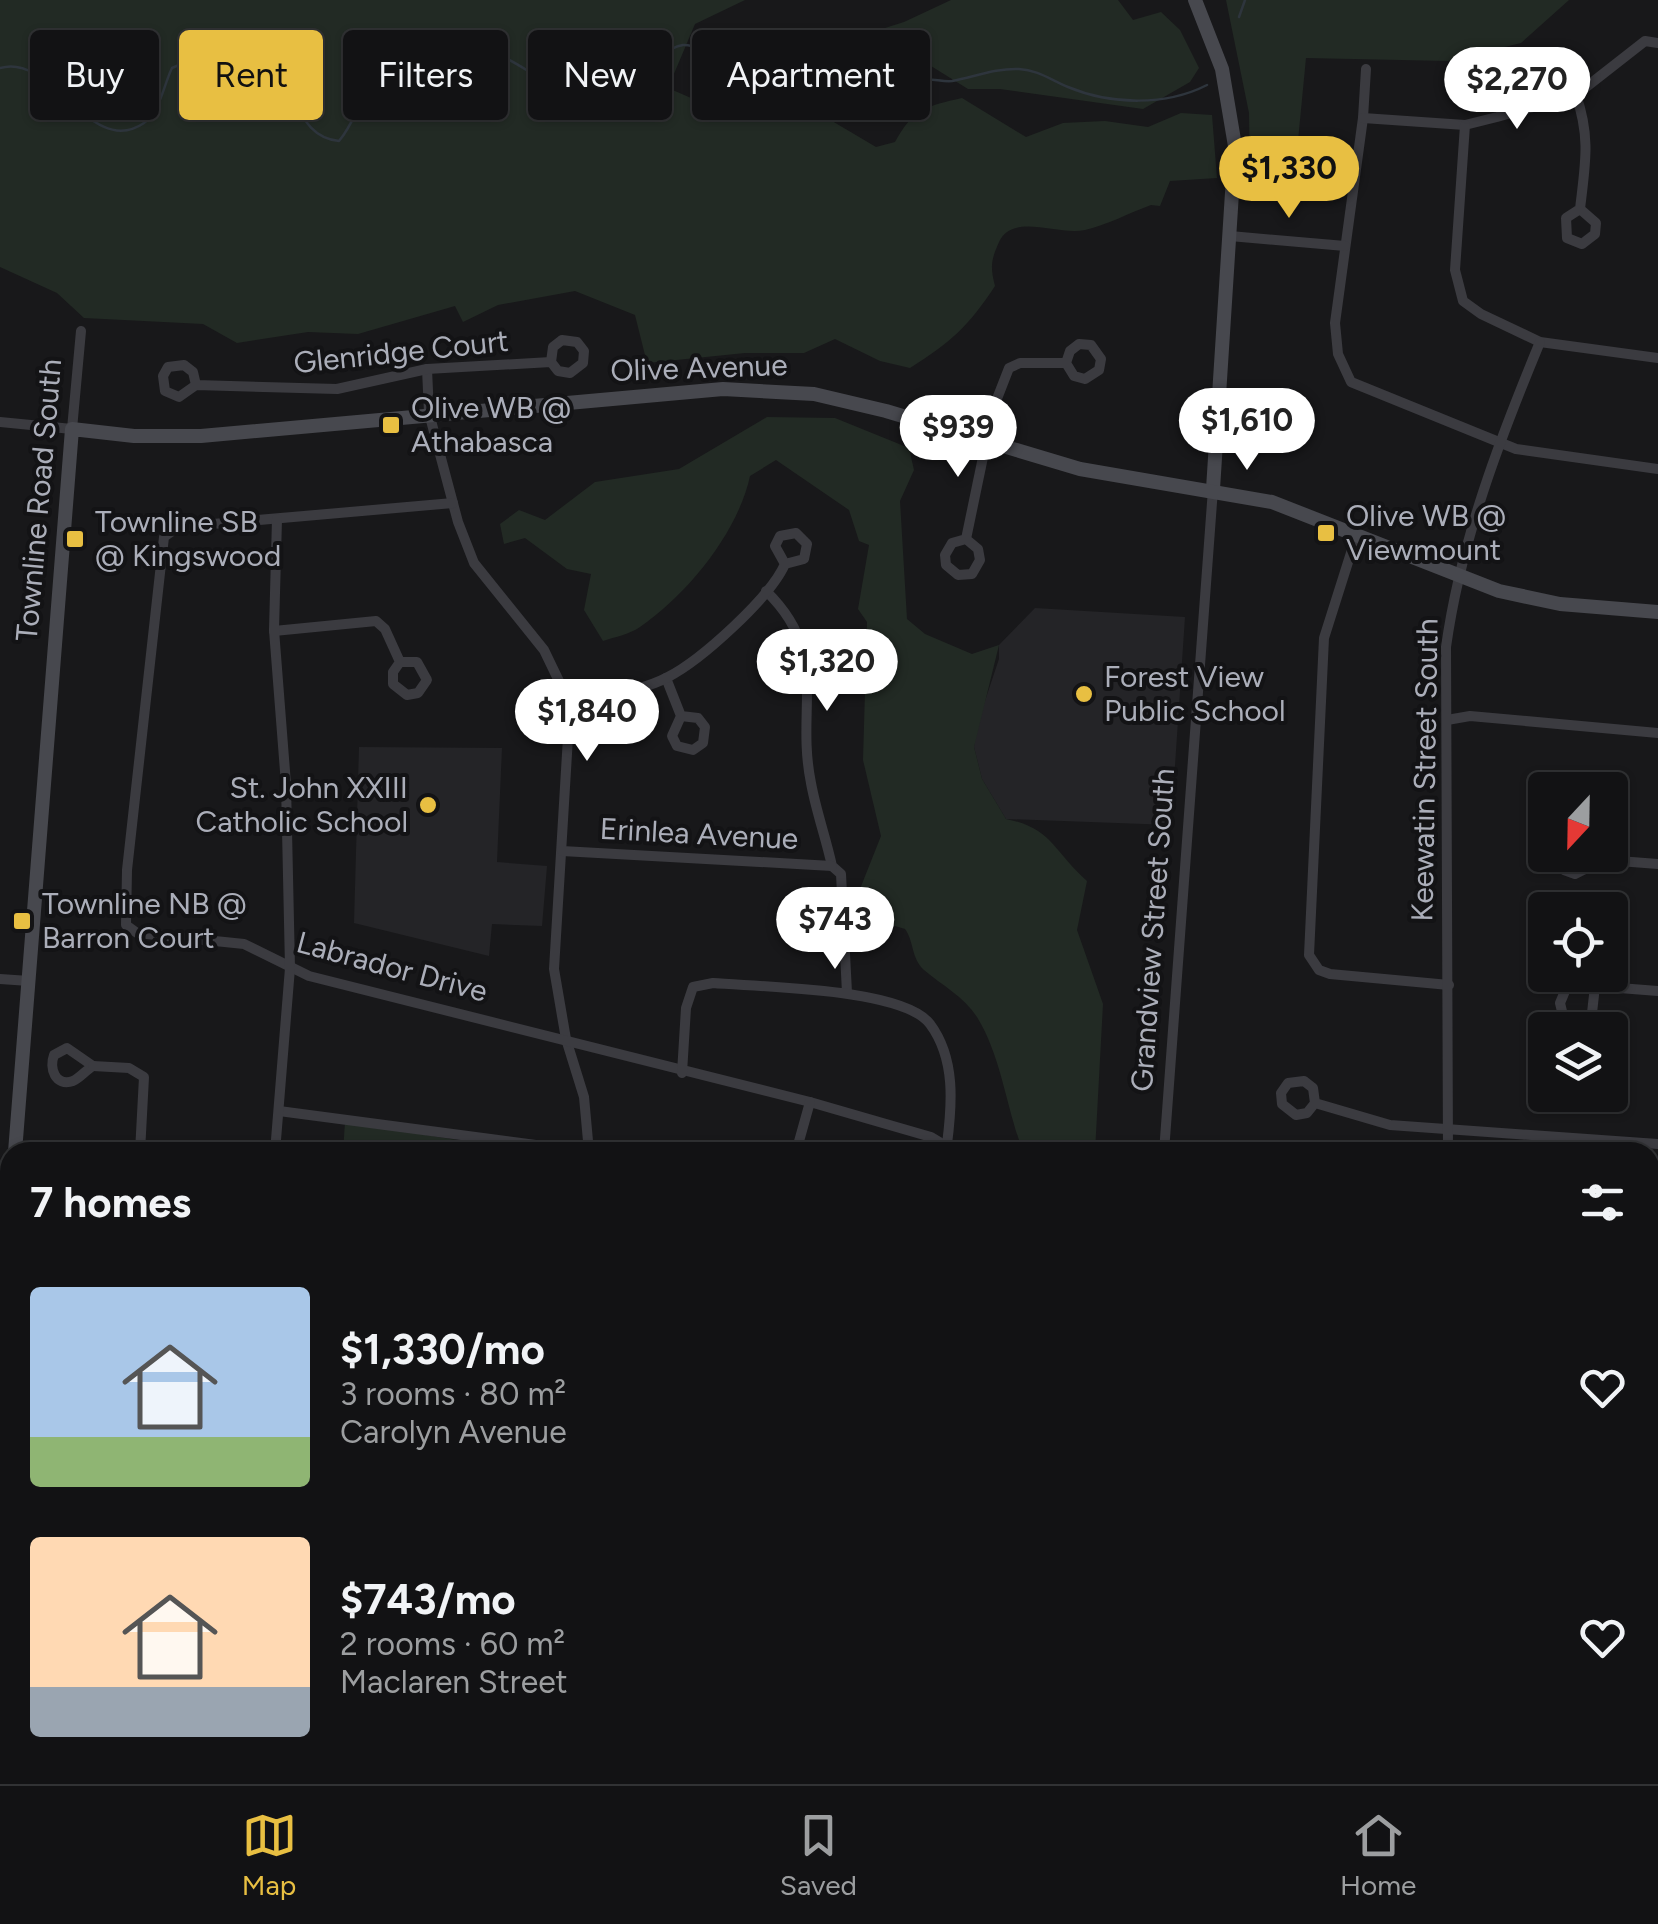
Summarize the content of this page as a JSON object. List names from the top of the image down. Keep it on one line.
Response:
{"streets":{"main road":["Olive Avenue","Townline Road South","Grandview Street South"],"street":["Glenridge Court","Keewatin Street South","Erinlea Avenue","Labrador Drive"]},"crossings":[["Olive Avenue","Townline Road South"],["Olive Avenue","Keewatin Street South"],["Olive Avenue","Grandview Street South"]],"places":{"transit":["Olive WB @ Athabasca","Olive WB @ Viewmount","Townline SB @ Kingswood","Townline NB @ Barron Court"],"other":["Forest View Public School","St. John XXIII Catholic School"]},"north":"bottom","page":{"chip":["Buy","Rent","Filters","New","Apartment"],"price":["$2,270","$1,330","$1,610","$939","$1,320","$1,840","$743"],"heading":"7 homes","list":[{"name":"$1,330/mo","note":"3 rooms · 80 m² · Carolyn Avenue"},{"name":"$743/mo","note":"2 rooms · 60 m² · Maclaren Street"}],"tabs":["Map","Saved","Home"]}}
